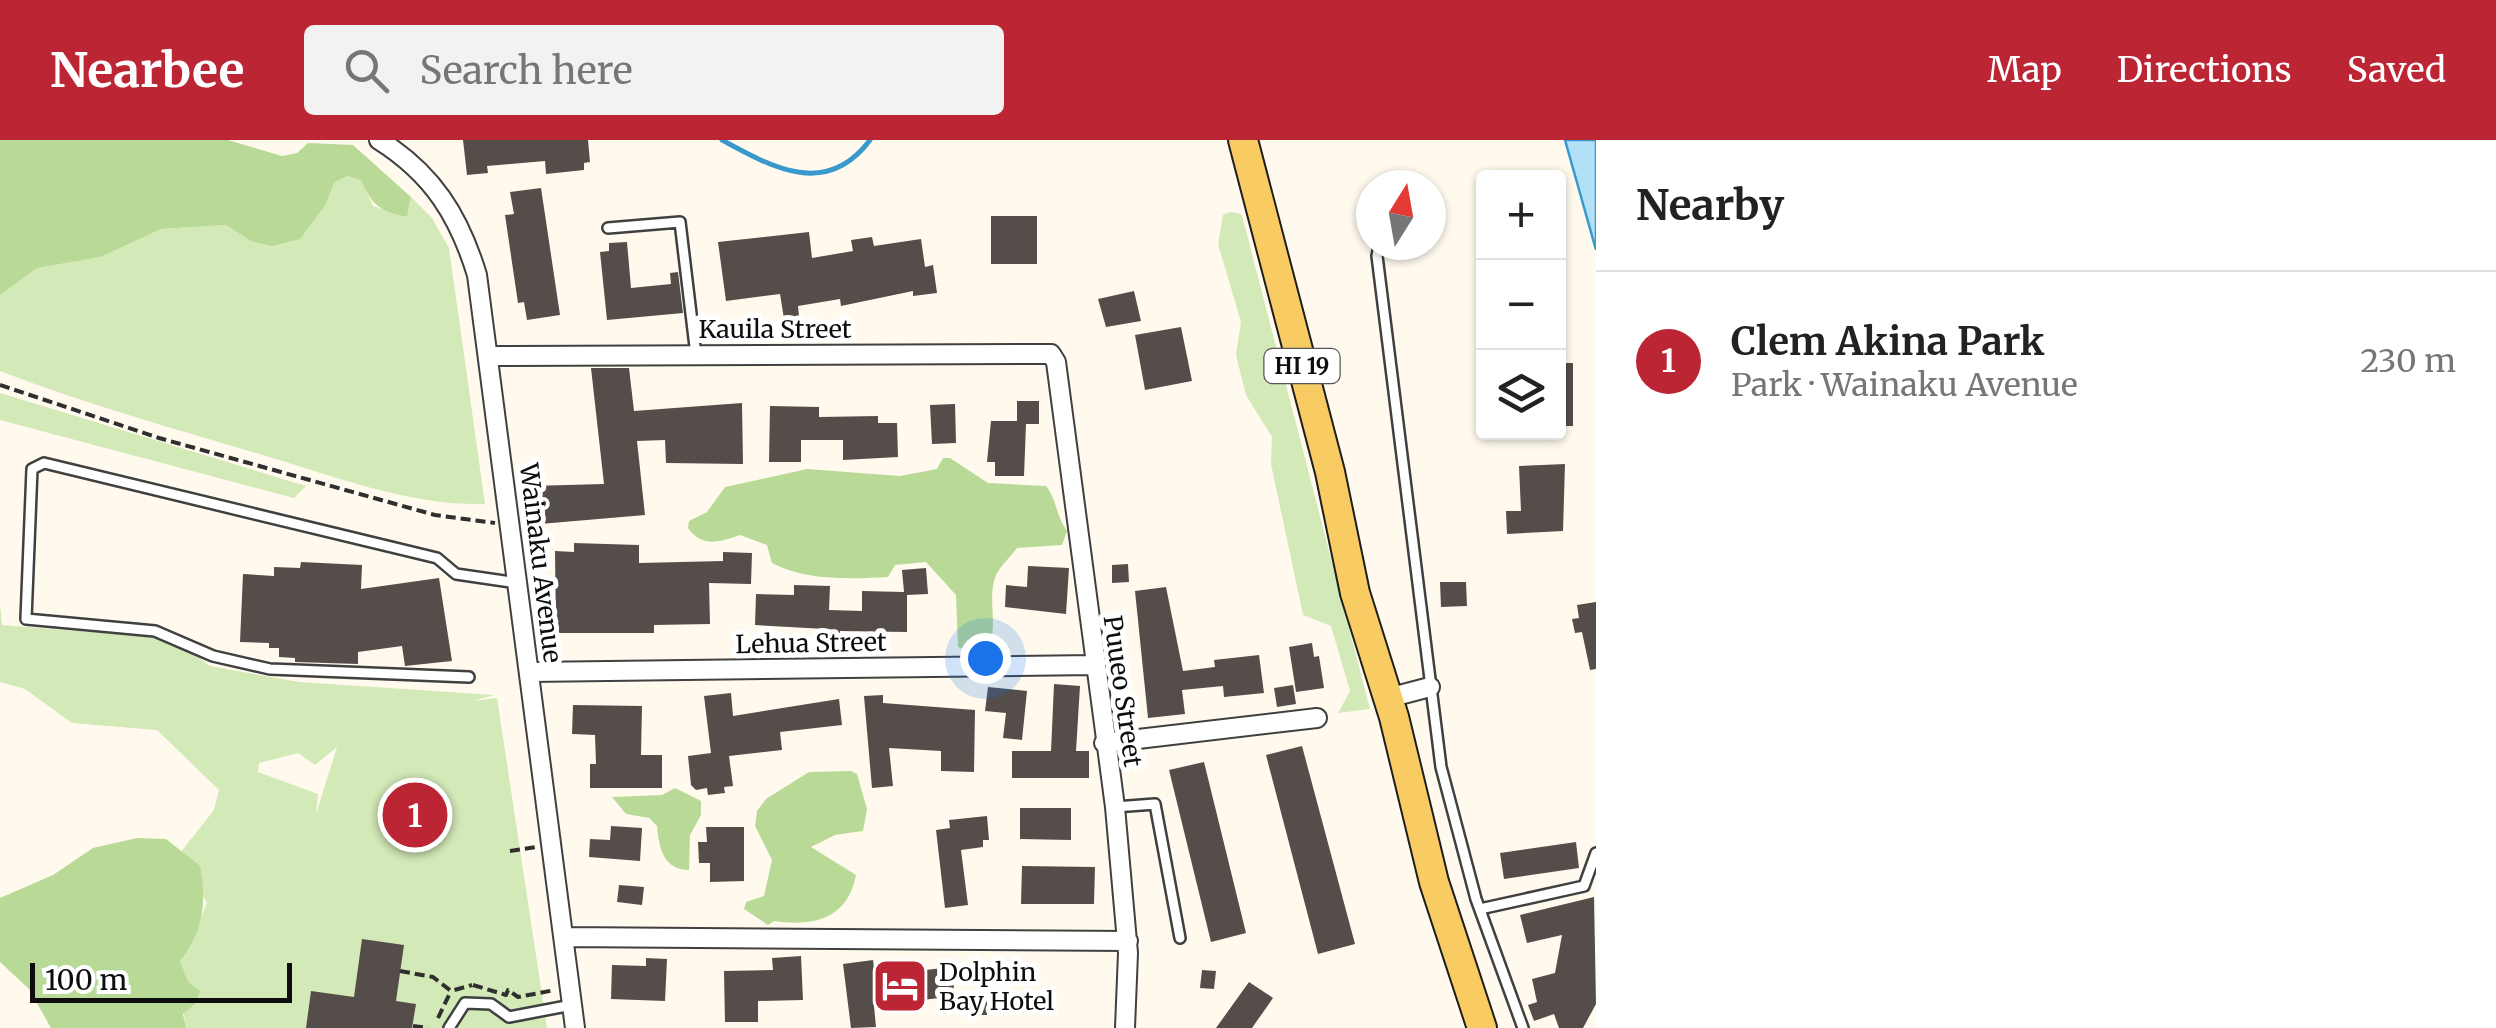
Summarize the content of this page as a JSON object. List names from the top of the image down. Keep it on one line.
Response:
{"streets":{"main road":["HI 19"],"street":["Kauila Street","Wainaku Avenue","Lehua Street","Puueo Street"]},"crossings":[["Kauila Street","Wainaku Avenue"],["Kauila Street","Puueo Street"],["Wainaku Avenue","Lehua Street"],["Lehua Street","Puueo Street"]],"places":{"hotel":["Dolphin Bay Hotel"]},"scale_bar":"100 m","north":"top","page":{"header":"Nearbee","search":"Search here","nav":["Map","Directions","Saved"],"heading":"Nearby","map_buttons":["+","−"],"list":[{"mark":"1","name":"Clem Akina Park","note":"Park · Wainaku Avenue","value":"230 m"}],"pins":"1","scale":"100 m"}}
